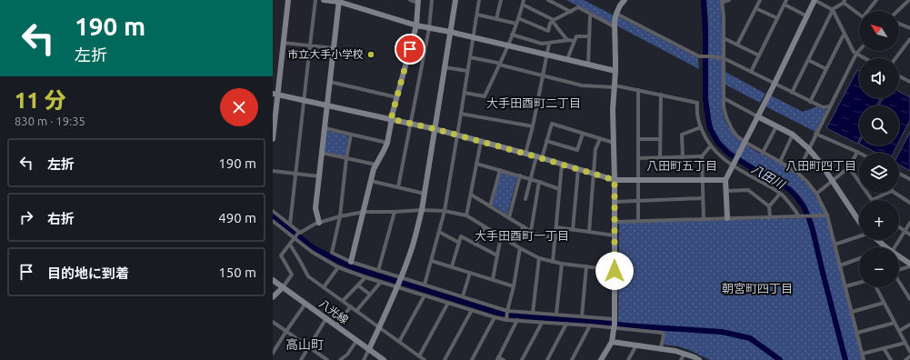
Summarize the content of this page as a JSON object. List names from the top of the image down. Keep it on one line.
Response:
{"streets":{"street":["八光線"]},"districts":["大手田酉町二丁目","八田町五丁目","八田町四丁目","大手田酉町一丁目","朝宮町四丁目","高山町"],"water":["八田川"],"places":["市立大手小学校"],"north":"top left","page":{"turn":["190 m","左折"],"map_buttons":["+","−"],"heading":["11 分","830 m · 19:35"],"list":[{"name":"左折","value":"190 m"},{"name":"右折","value":"490 m"},{"name":"目的地に到着","value":"150 m"}]}}
